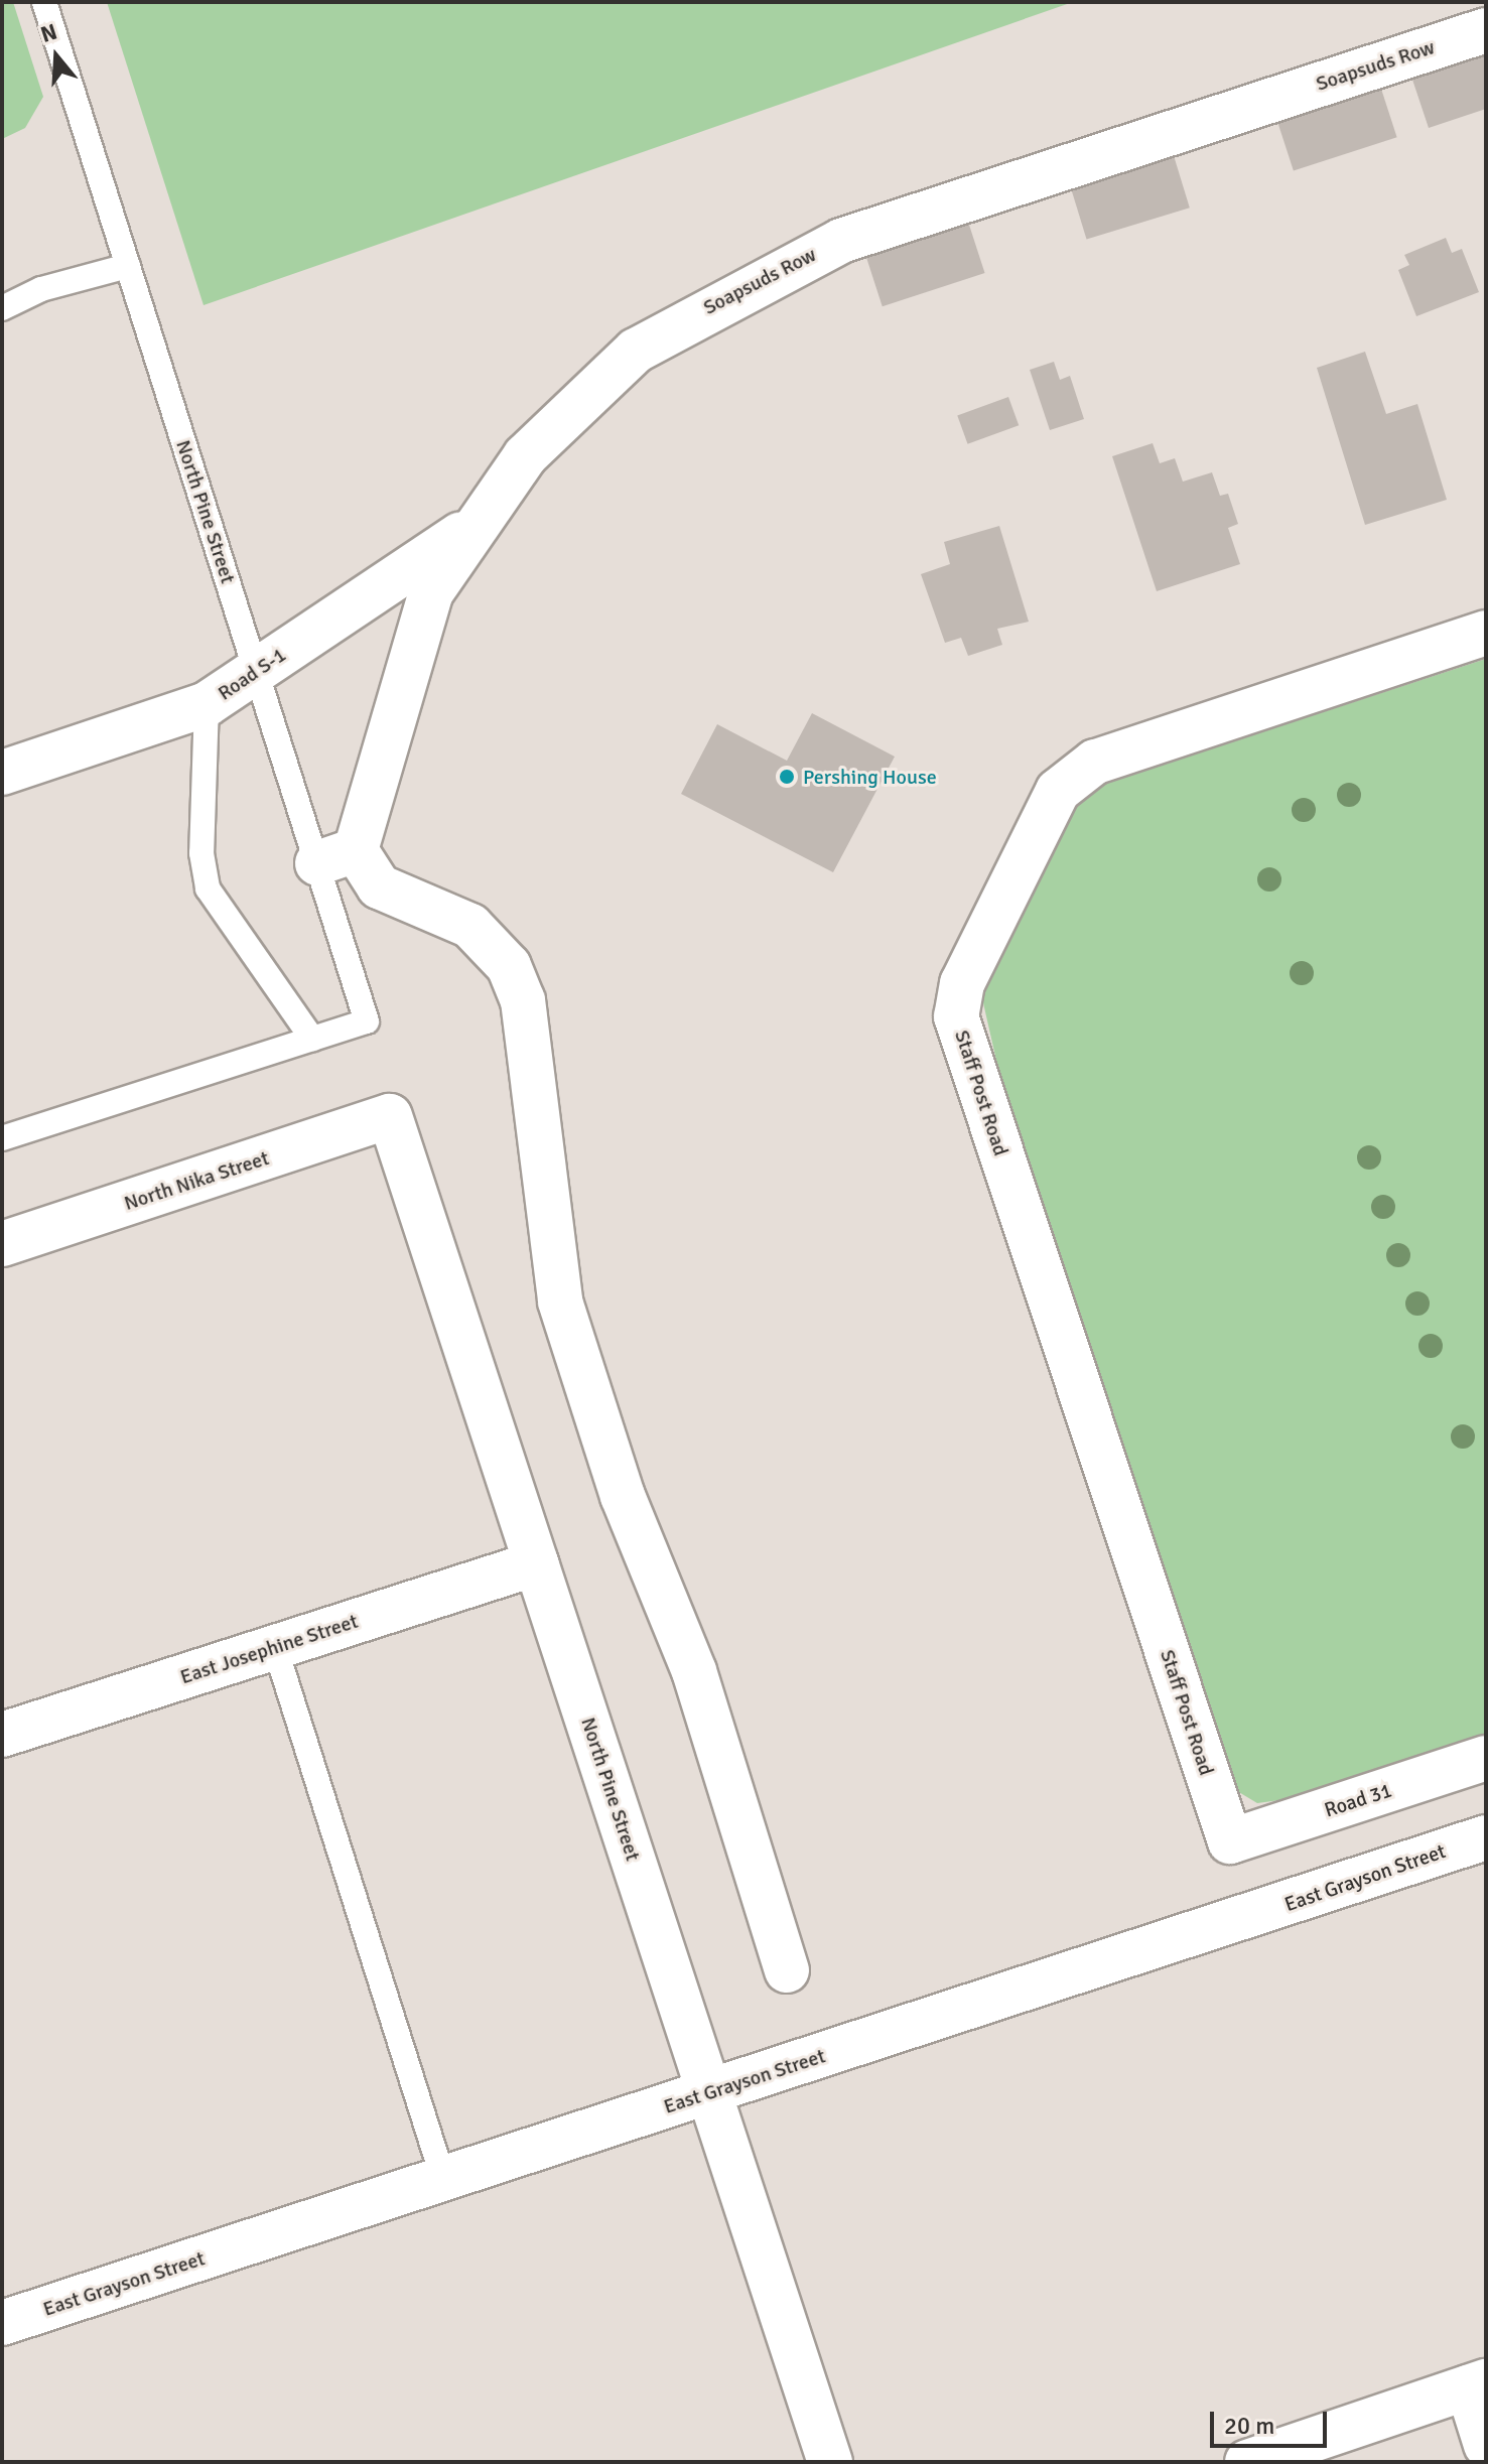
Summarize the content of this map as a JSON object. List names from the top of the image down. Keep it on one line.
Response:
{"streets":{"street":["Soapsuds Row","North Pine Street","Road S-1","Staff Post Road","North Nika Street","East Josephine Street","Road 31","East Grayson Street"]},"crossings":[["Soapsuds Row","North Pine Street"],["Soapsuds Row","Road S-1"],["North Pine Street","Road S-1"],["North Pine Street","North Nika Street"],["North Pine Street","East Josephine Street"],["North Pine Street","East Grayson Street"],["Staff Post Road","Road 31"]],"places":["Pershing House"],"scale_bar":"20 m","north":"top"}
